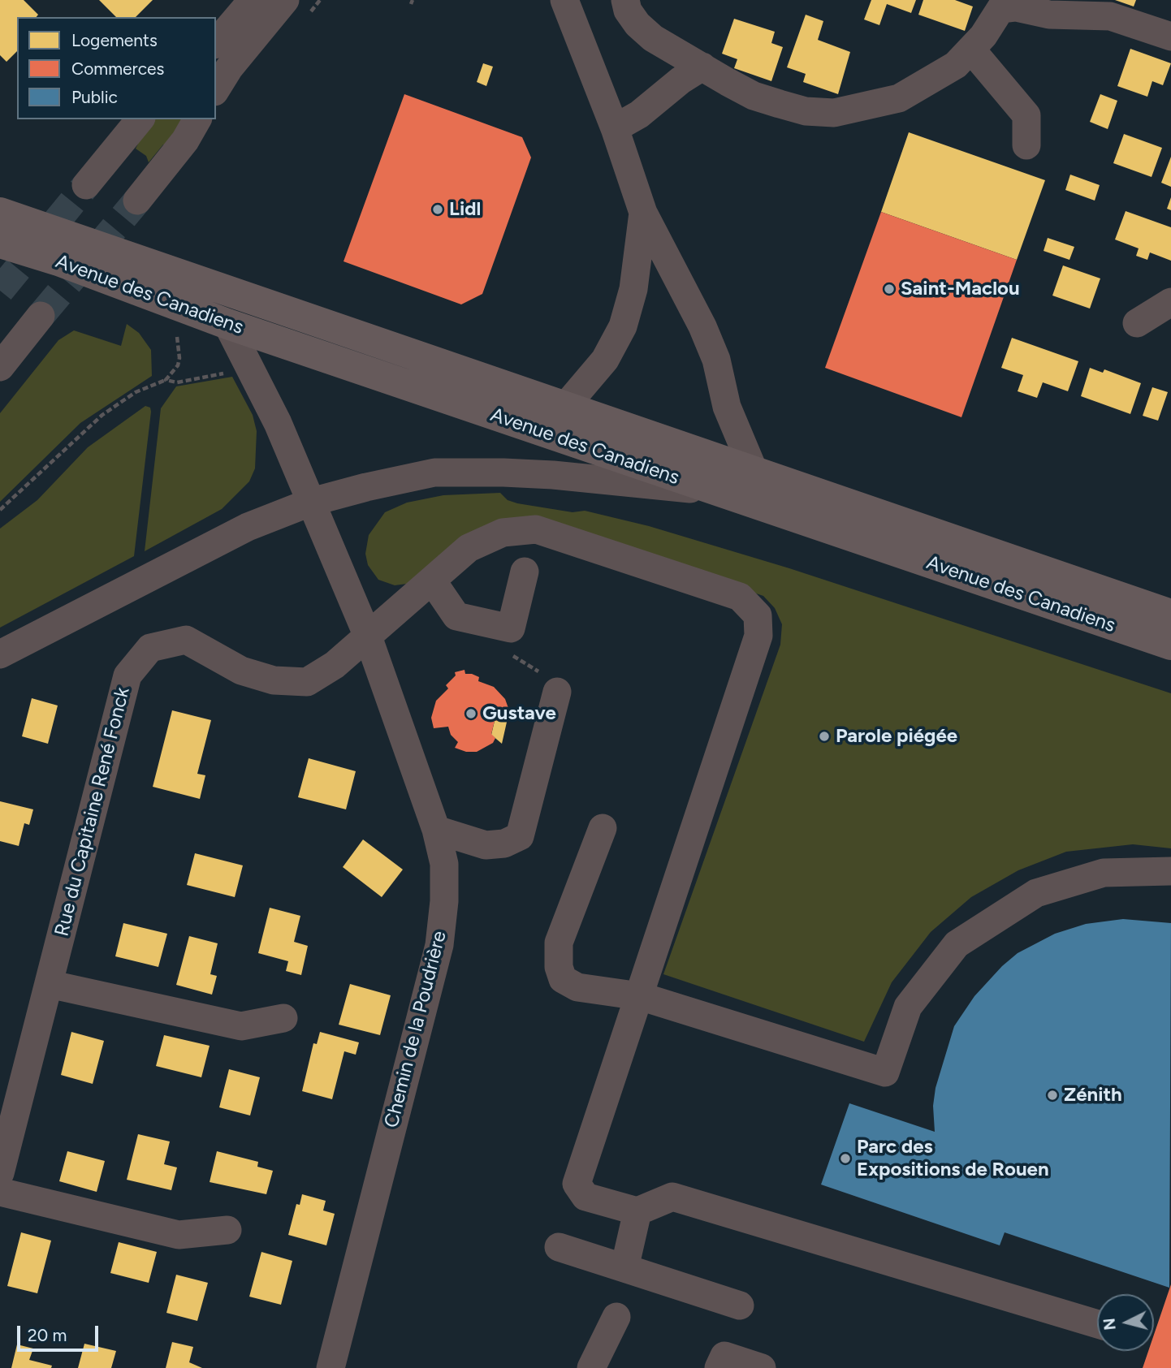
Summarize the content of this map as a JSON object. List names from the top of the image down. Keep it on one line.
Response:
{"streets":{"main road":["Avenue des Canadiens"],"street":["Rue du Capitaine René Fonck","Chemin de la Poudrière"]},"crossings":[["Avenue des Canadiens","Chemin de la Poudrière"],["Rue du Capitaine René Fonck","Chemin de la Poudrière"]],"places":["Lidl","Saint-Maclou","Gustave","Parole piégée","Zénith","Parc des Expositions de Rouen"],"legend":["Logements","Commerces","Public"],"scale_bar":"20 m","north":"left"}
